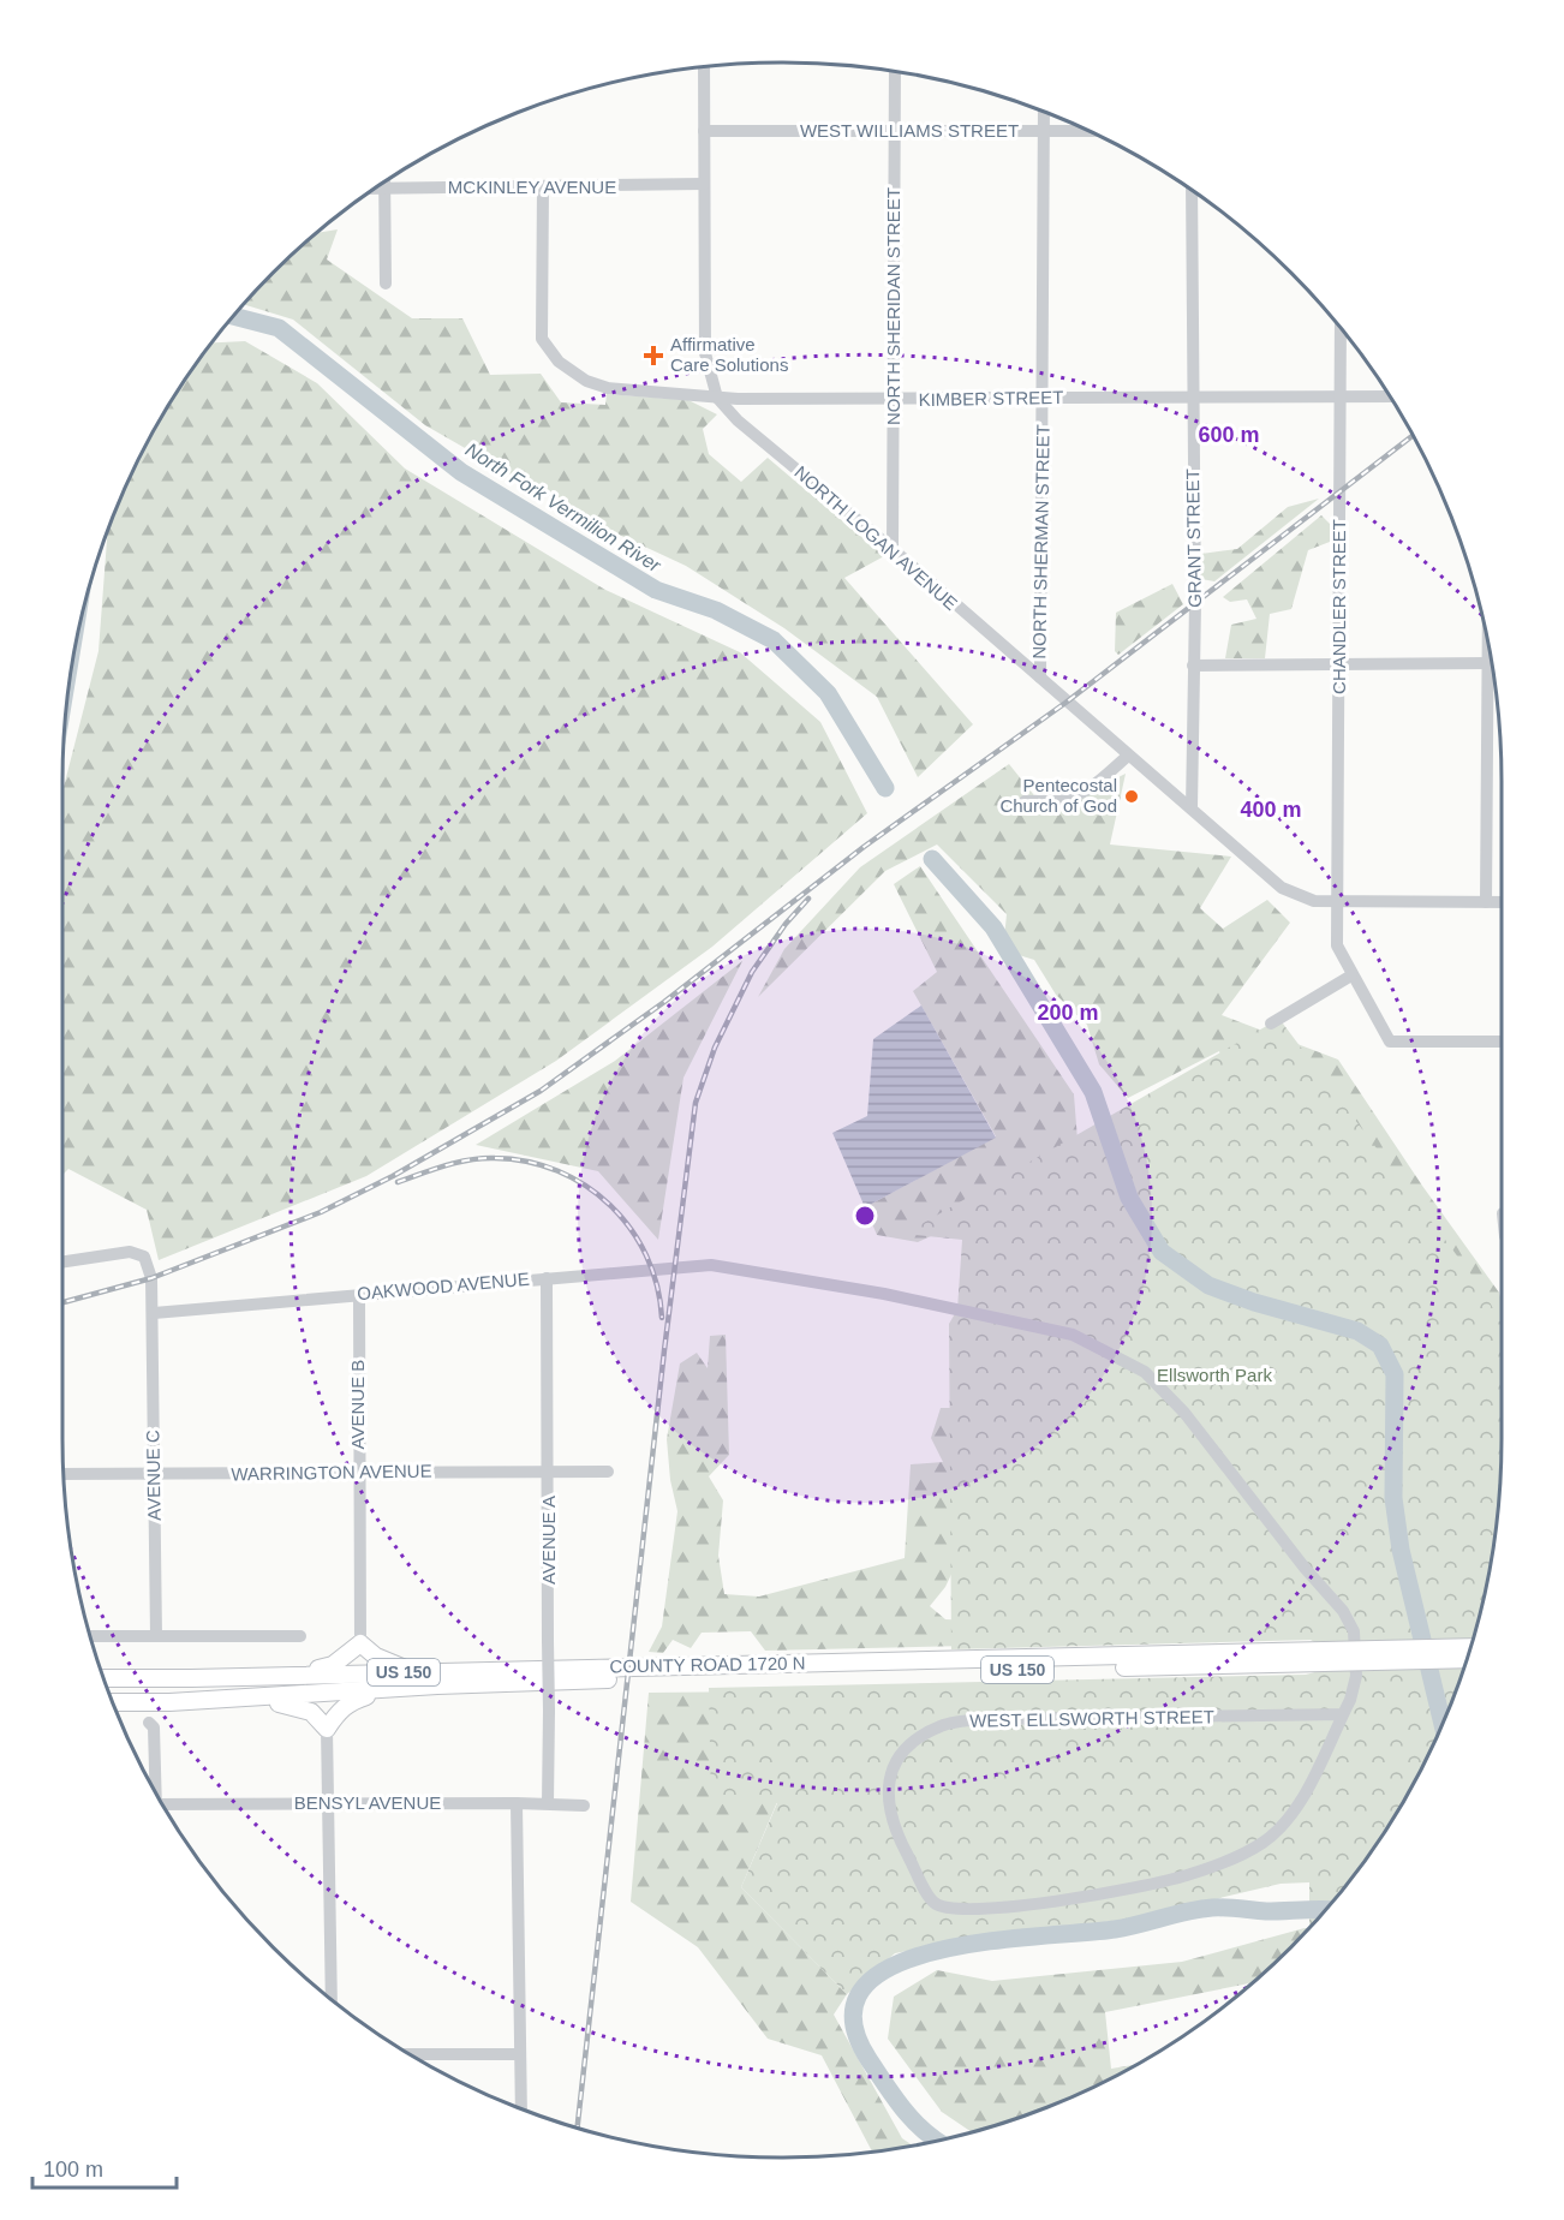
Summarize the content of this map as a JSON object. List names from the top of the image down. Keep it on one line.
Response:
{"streets":{"main road":["COUNTY ROAD 1720 N","US 150"],"street":["WEST WILLIAMS STREET","MCKINLEY AVENUE","NORTH SHERIDAN STREET","KIMBER STREET","NORTH LOGAN AVENUE","GRANT STREET","NORTH SHERMAN STREET","CHANDLER STREET","OAKWOOD AVENUE","AVENUE B","WARRINGTON AVENUE","AVENUE C","AVENUE A","WEST ELLSWORTH STREET","BENSYL AVENUE"]},"crossings":[["WEST WILLIAMS STREET","NORTH SHERIDAN STREET"],["WEST WILLIAMS STREET","NORTH LOGAN AVENUE"],["WEST WILLIAMS STREET","NORTH SHERMAN STREET"],["MCKINLEY AVENUE","KIMBER STREET"],["MCKINLEY AVENUE","NORTH LOGAN AVENUE"],["NORTH SHERIDAN STREET","KIMBER STREET"],["NORTH SHERIDAN STREET","NORTH LOGAN AVENUE"],["KIMBER STREET","NORTH LOGAN AVENUE"],["KIMBER STREET","GRANT STREET"],["KIMBER STREET","NORTH SHERMAN STREET"],["KIMBER STREET","CHANDLER STREET"],["NORTH LOGAN AVENUE","GRANT STREET"],["NORTH LOGAN AVENUE","NORTH SHERMAN STREET"],["NORTH LOGAN AVENUE","CHANDLER STREET"],["OAKWOOD AVENUE","AVENUE B"],["OAKWOOD AVENUE","AVENUE C"],["OAKWOOD AVENUE","AVENUE A"],["OAKWOOD AVENUE","WEST ELLSWORTH STREET"],["AVENUE B","WARRINGTON AVENUE"],["WARRINGTON AVENUE","AVENUE C"],["WARRINGTON AVENUE","AVENUE A"],["AVENUE A","BENSYL AVENUE"],["COUNTY ROAD 1720 N","US 150"]],"water":["North Fork Vermilion River"],"parks":["Ellsworth Park"],"places":{"health":["Affirmative Care Solutions"],"other":["Pentecostal Church of God"]},"scale_bar":"100 m","rings":["600 m","400 m","200 m"]}
